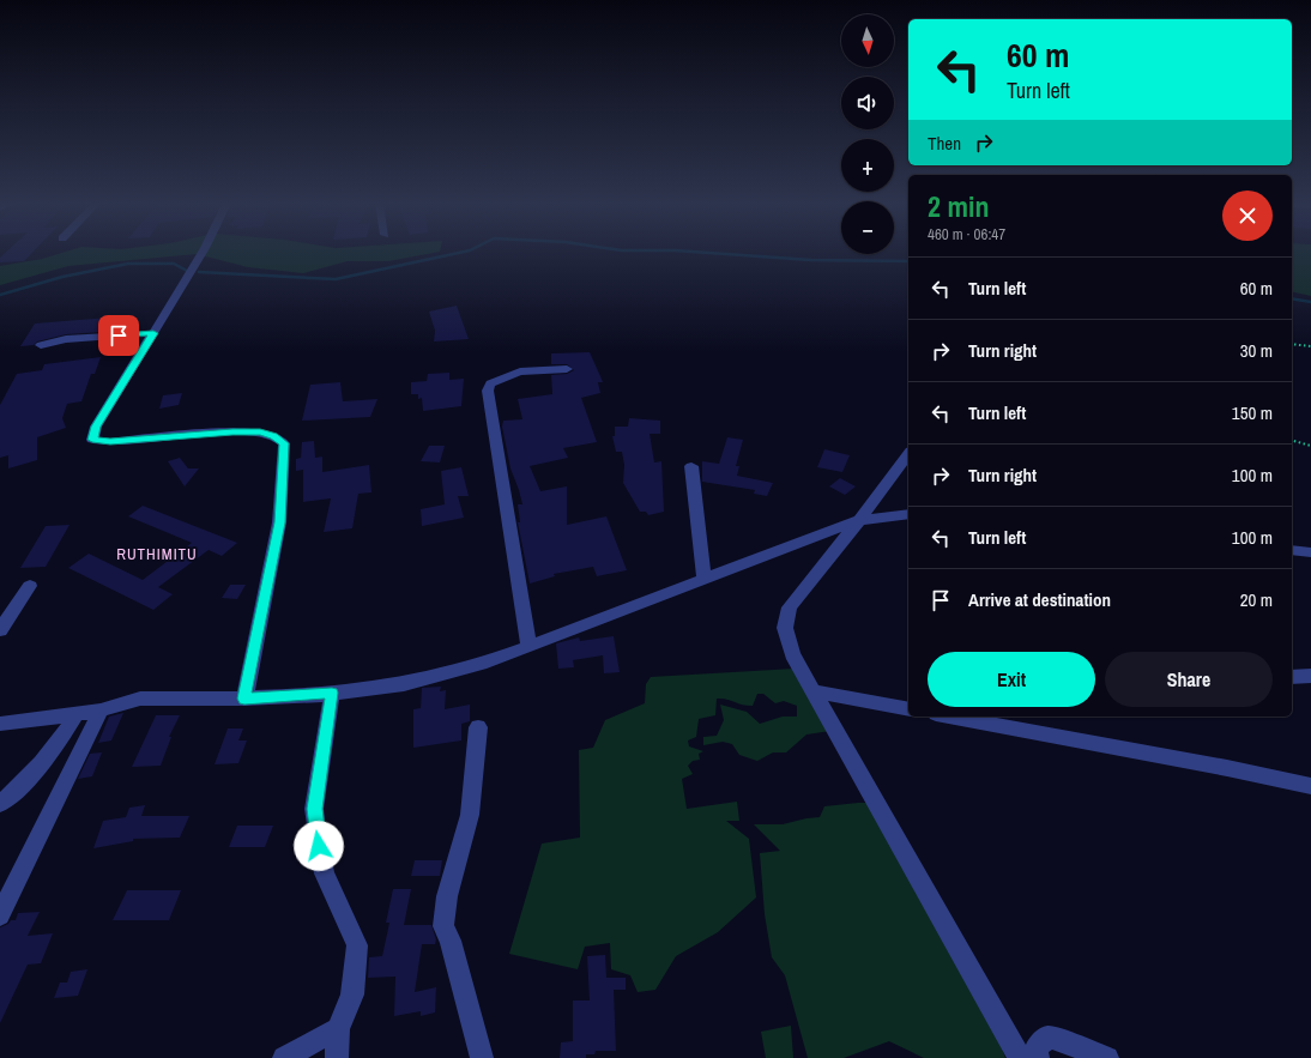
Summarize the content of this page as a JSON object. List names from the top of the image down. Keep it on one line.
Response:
{"districts":["RUTHIMITU"],"north":"bottom","page":{"map_buttons":["+","−"],"turn":["60 m","Turn left"],"then":"Then","heading":["2 min","460 m · 06:47"],"list":[{"name":"Turn left","value":"60 m"},{"name":"Turn right","value":"30 m"},{"name":"Turn left","value":"150 m"},{"name":"Turn right","value":"100 m"},{"name":"Turn left","value":"100 m"},{"name":"Arrive at destination","value":"20 m"}],"buttons":["Exit","Share"]}}
